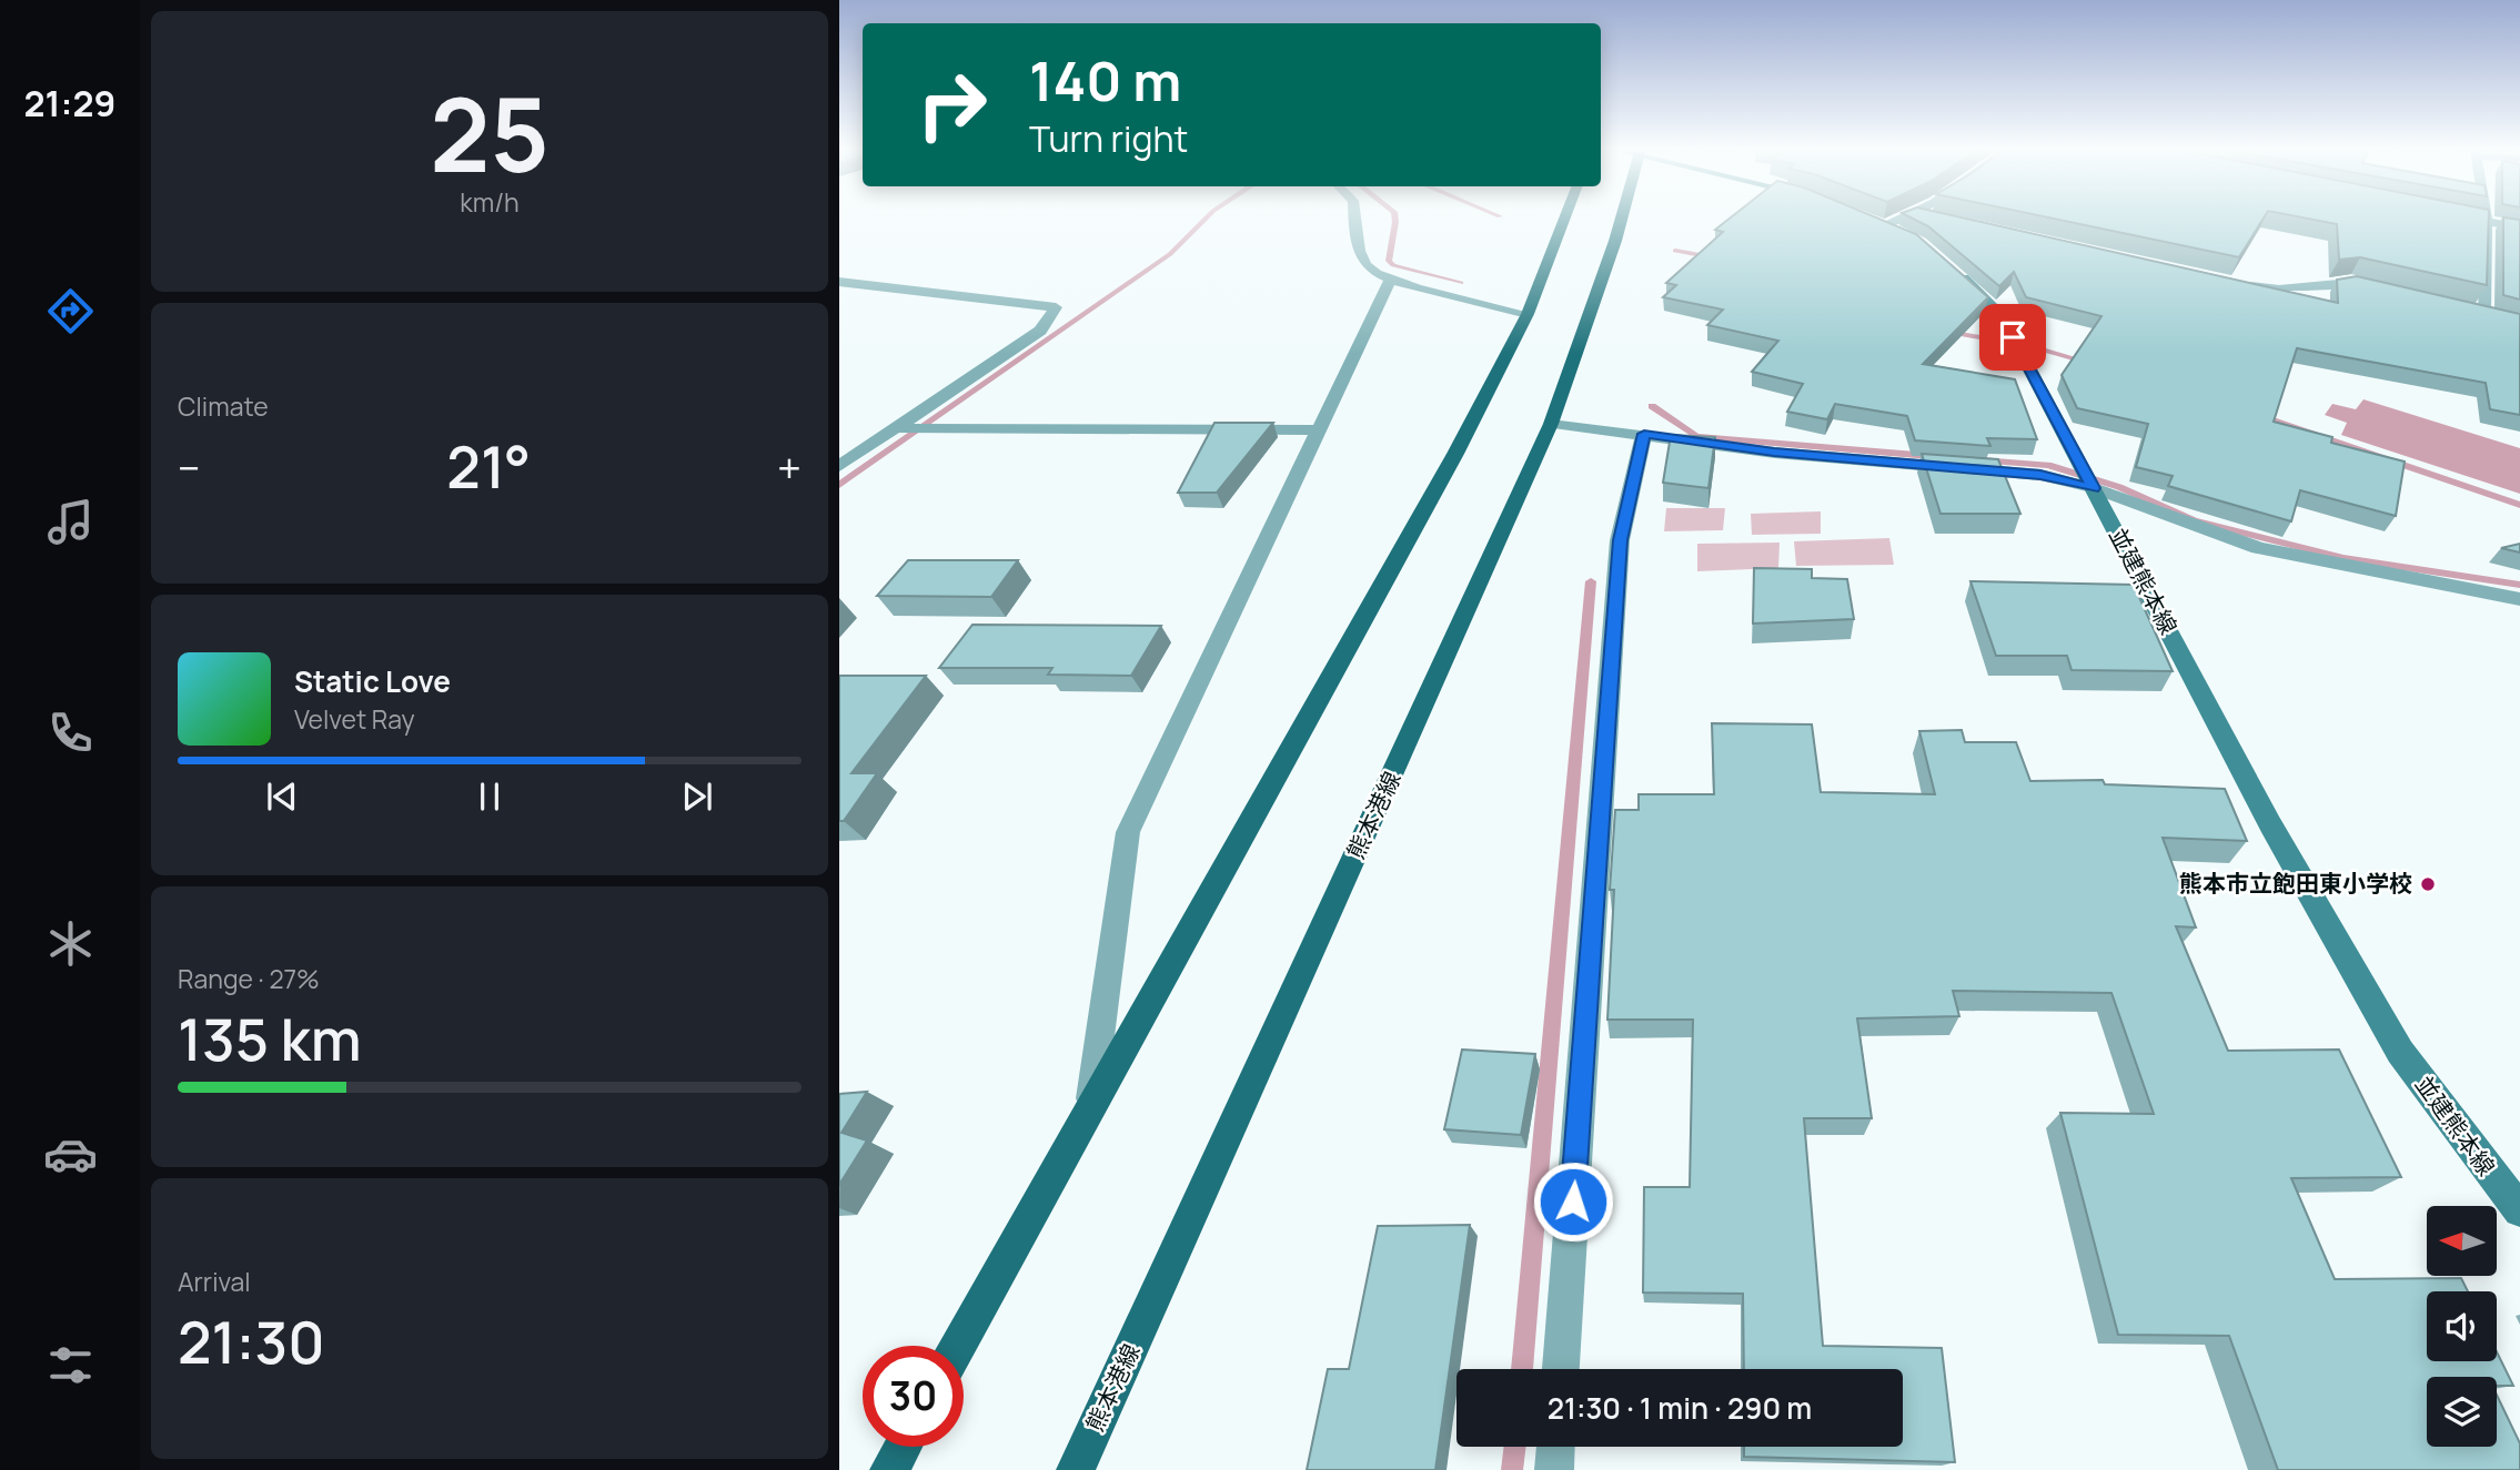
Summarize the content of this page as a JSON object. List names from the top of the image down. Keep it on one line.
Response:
{"streets":{"main road":["並建熊本線","熊本港線"]},"places":["熊本市立飽田東小学校"],"north":"left","page":{"tabs":"21:29","tile":[["25","km/h"],"Climate",["Range · 27%","135 km"],["Arrival","21:30"]],"turn":["140 m","Turn right"],"heat":["−","21°","+"],"song":["Static Love","Velvet Ray"],"limit":"30","trip":"21:30 · 1 min · 290 m"}}
